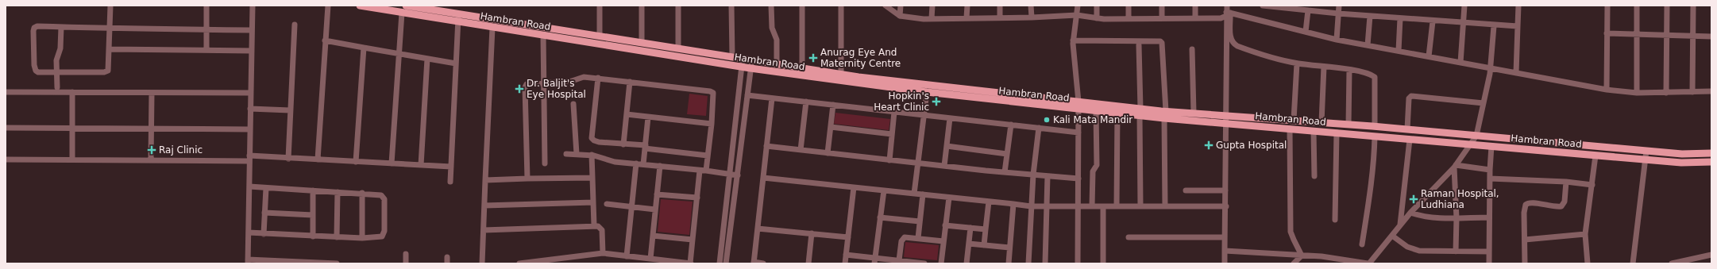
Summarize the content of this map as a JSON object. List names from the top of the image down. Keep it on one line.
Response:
{"streets":{"main road":["Hambran Road"]},"places":{"health":["Anurag Eye And Maternity Centre","Dr. Baljit's Eye Hospital","Hopkin's Heart Clinic","Gupta Hospital","Raj Clinic","Raman Hospital, Ludhiana"],"other":["Kali Mata Mandir"]}}
